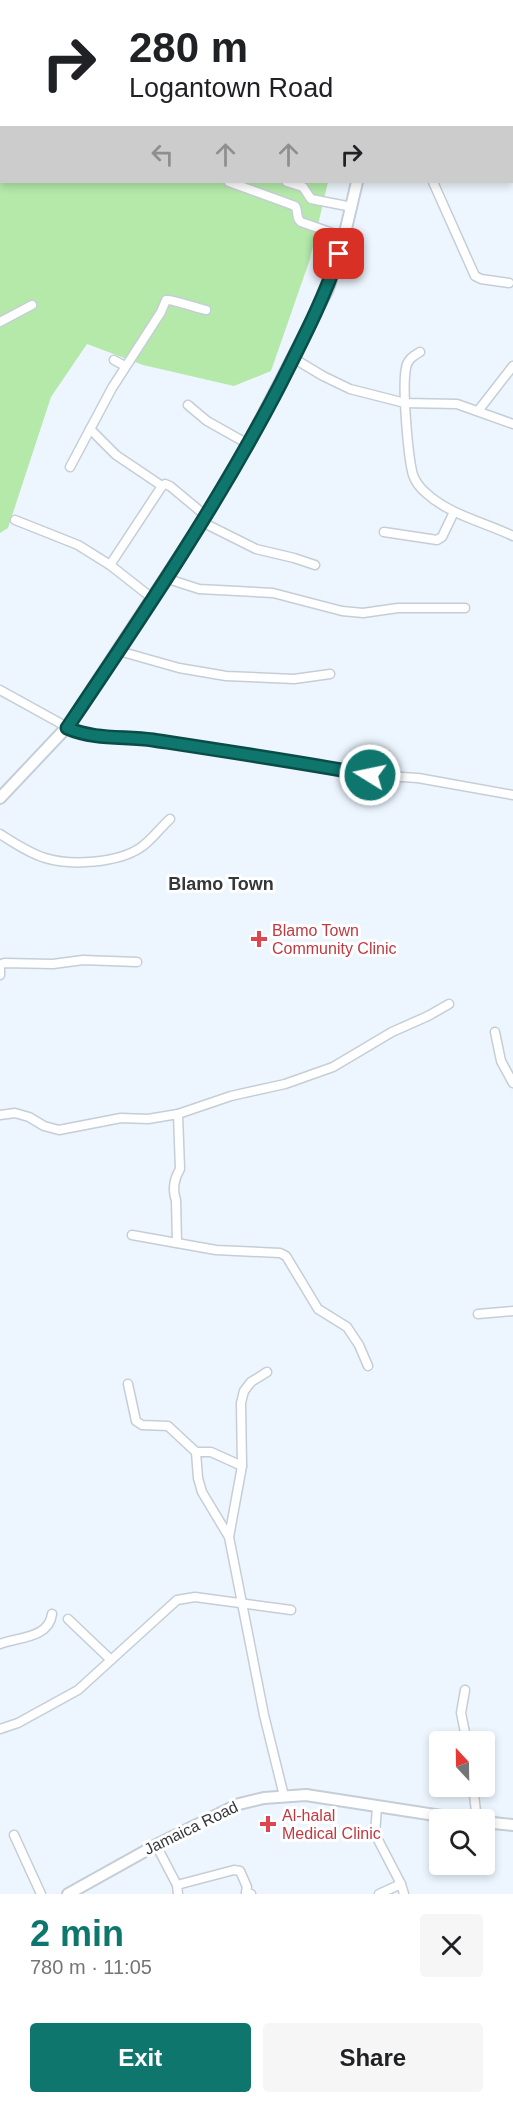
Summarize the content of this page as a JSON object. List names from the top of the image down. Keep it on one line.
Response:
{"streets":{"street":["Jamaica Road"]},"districts":["Blamo Town"],"places":{"health":["Blamo Town Community Clinic","Al-halal Medical Clinic"]},"north":"top","page":{"turn":["280 m","Logantown Road"],"heading":["2 min","780 m · 11:05"],"buttons":["Exit","Share"]}}
